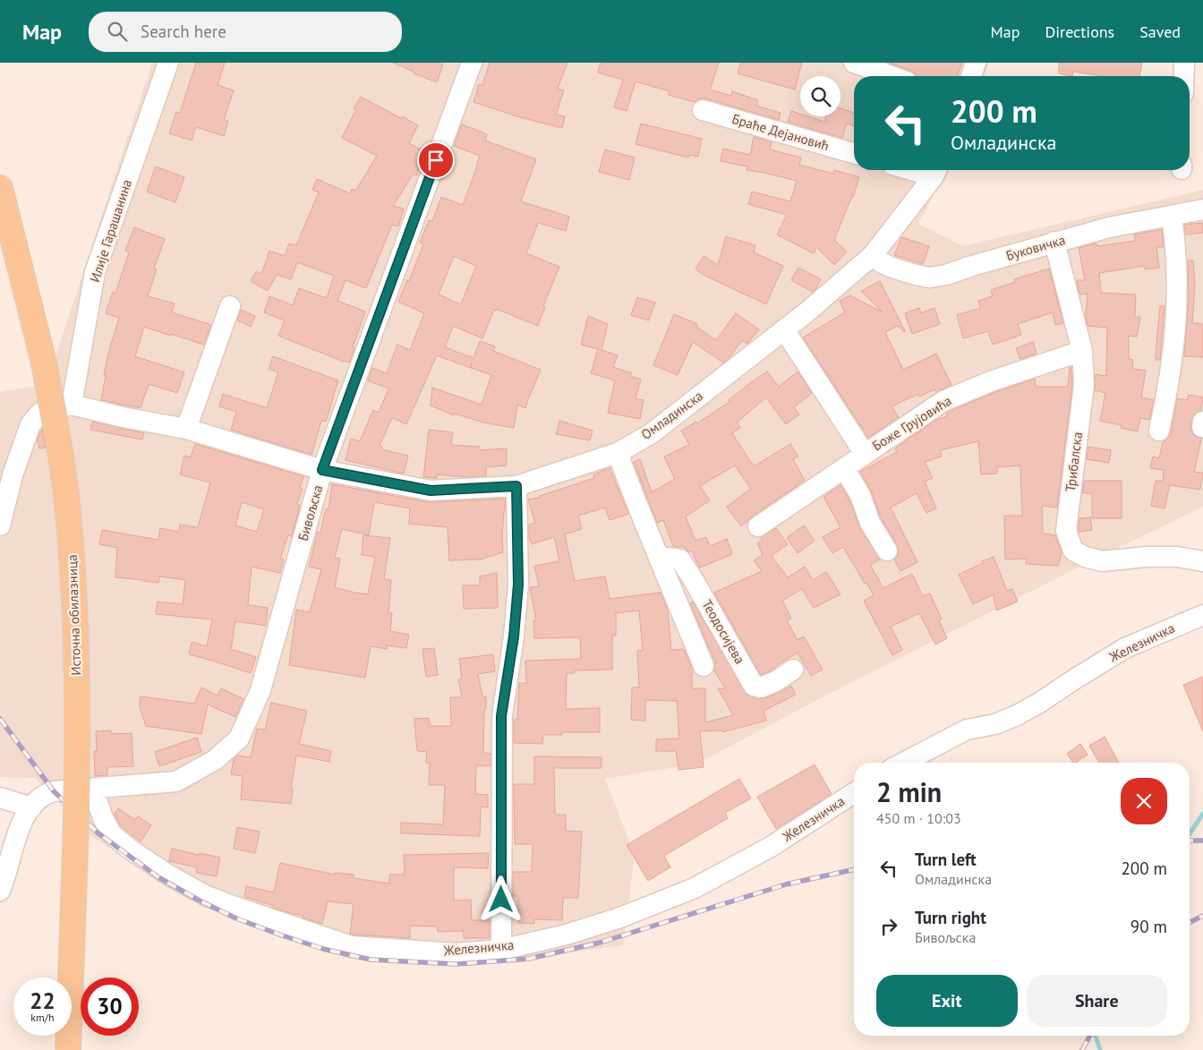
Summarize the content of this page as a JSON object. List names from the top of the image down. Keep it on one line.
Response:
{"streets":{"main road":["Источна обилазница"],"street":["Браће Дејановић","Илије Гарашанина","Буковичка","Омладинска","Боже Грујовића","Трибалска","Бивољска","Теодосијева","Железничка"]},"crossings":[["Буковичка","Омладинска"],["Буковичка","Трибалска"],["Омладинска","Бивољска"],["Омладинска","Теодосијева"],["Боже Грујовића","Трибалска"],["Бивољска","Железничка"]],"page":{"header":"Map","search":"Search here","nav":["Map","Directions","Saved"],"turn":["200 m","Омладинска"],"heading":["2 min","450 m · 10:03"],"list":[{"name":"Turn left","note":"Омладинска","value":"200 m"},{"name":"Turn right","note":"Бивољска","value":"90 m"}],"buttons":["Exit","Share"],"speed":"22 km/h","limit":"30"}}
